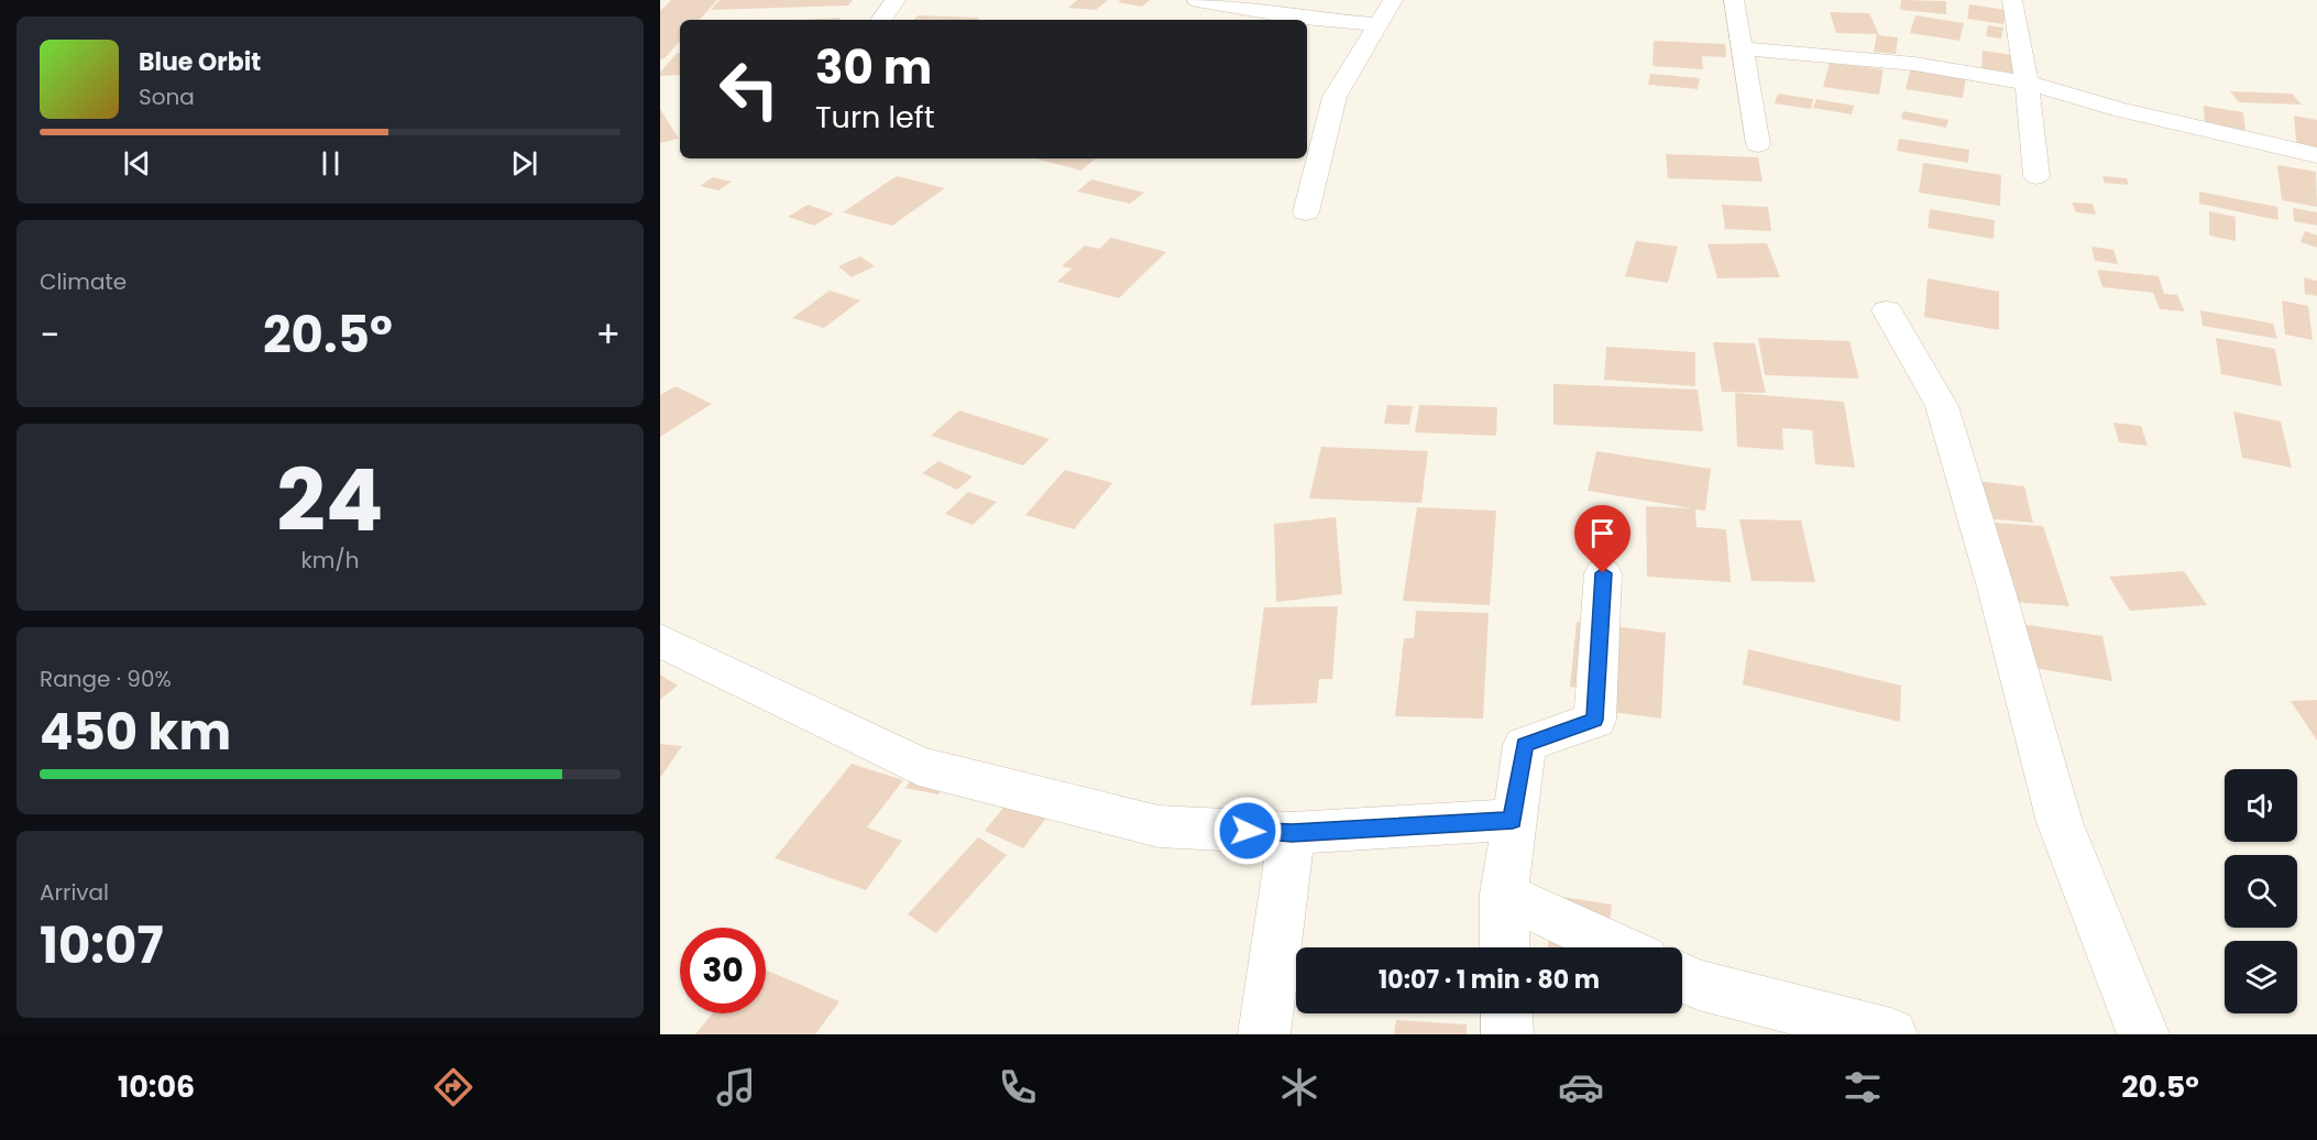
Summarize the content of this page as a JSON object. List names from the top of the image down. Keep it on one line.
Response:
{"page":{"turn":["30 m","Turn left"],"song":["Blue Orbit","Sona"],"tile":["Climate",["24","km/h"],["Range · 90%","450 km"],["Arrival","10:07"]],"heat":["−","20.5°","+"],"limit":"30","trip":"10:07 · 1 min · 80 m","tabs":["10:06","20.5°"]}}
